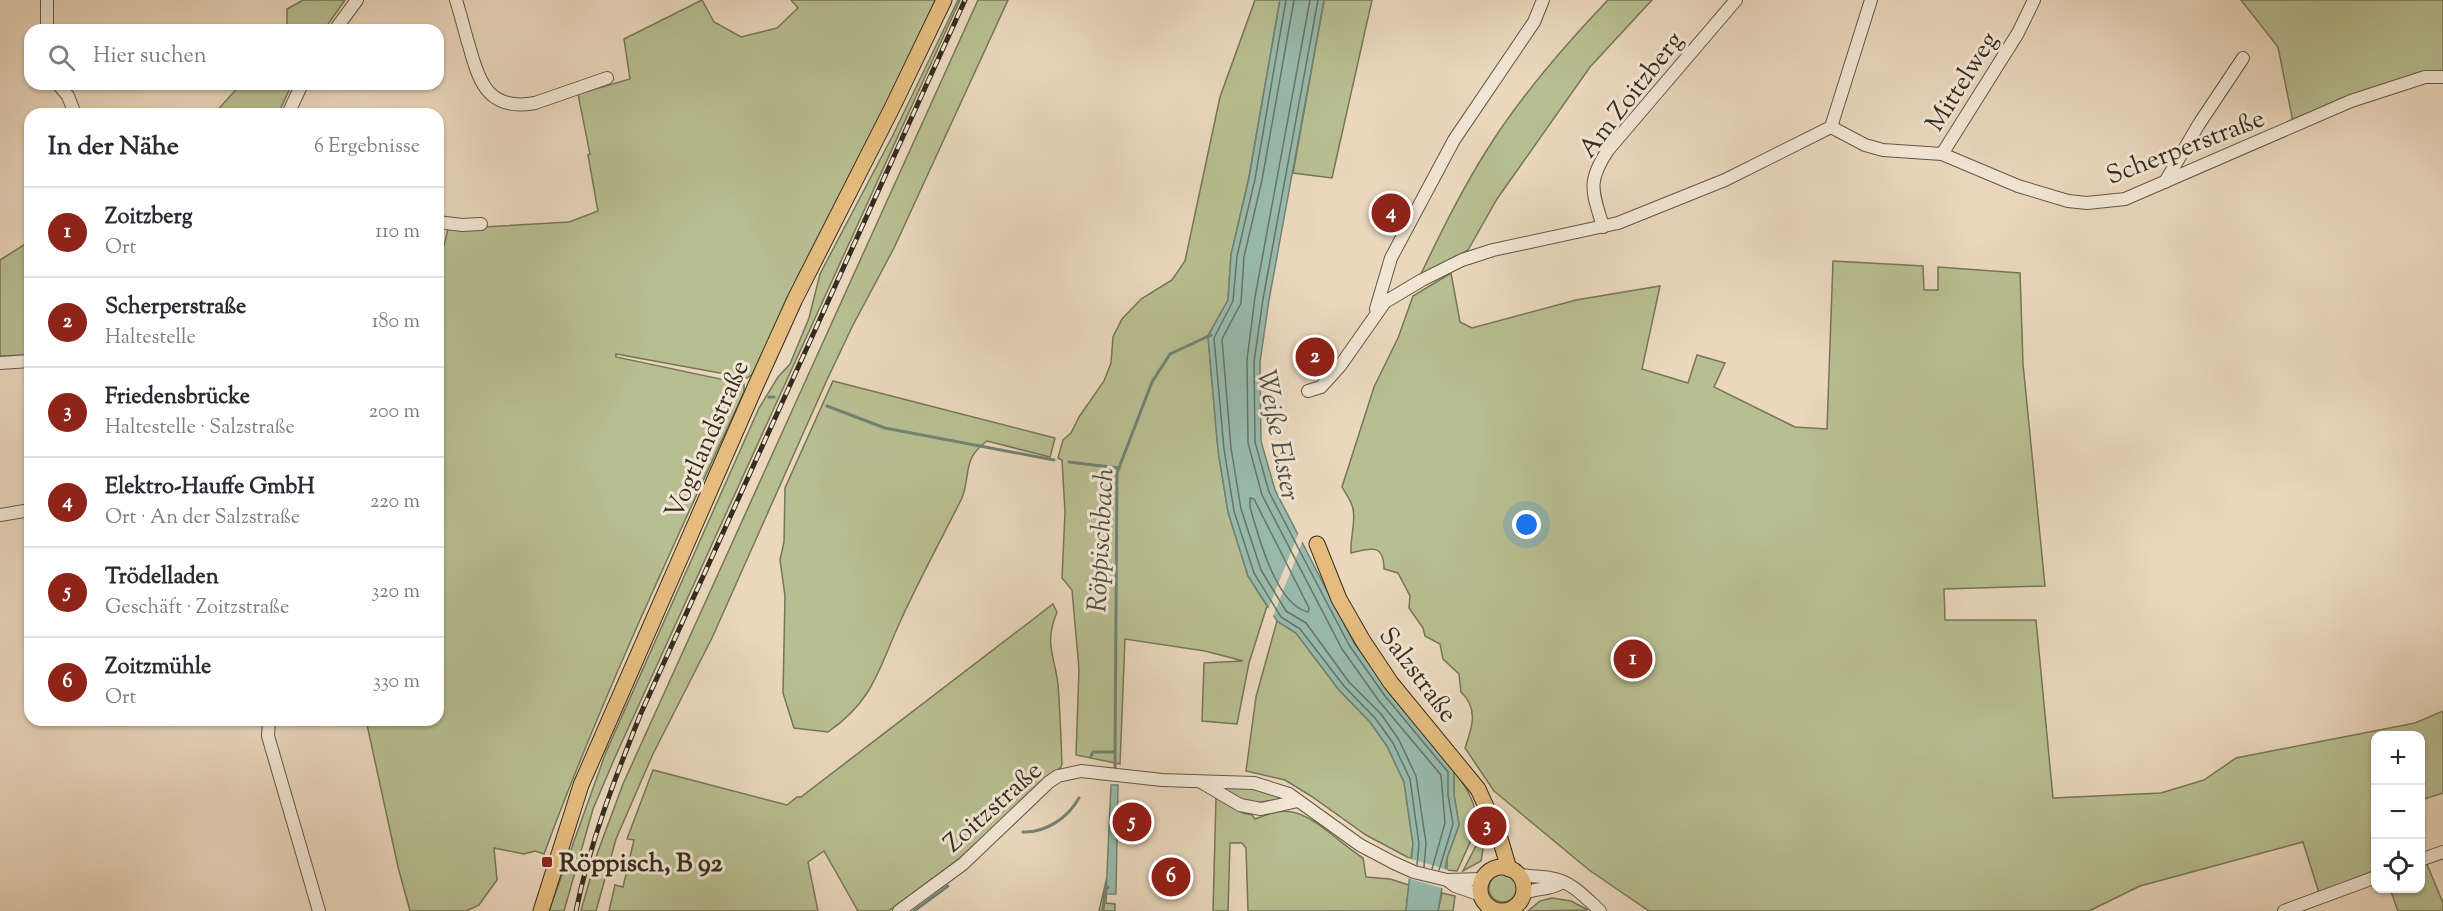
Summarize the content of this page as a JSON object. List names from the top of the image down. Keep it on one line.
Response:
{"streets":{"main road":["Vogtlandstraße","Salzstraße"],"street":["Mittelweg","Am Zoitzberg","Scherperstraße","Zoitzstraße"]},"crossings":[["Mittelweg","Scherperstraße"],["Salzstraße","Zoitzstraße"]],"water":["Weiße Elster","Röppischbach"],"places":{"transit":["Röppisch, B 92"]},"page":{"search":"Hier suchen","heading":["In der Nähe","6 Ergebnisse"],"list":[{"mark":"1","name":"Zoitzberg","note":"Ort","value":"110 m"},{"mark":"2","name":"Scherperstraße","note":"Haltestelle","value":"180 m"},{"mark":"3","name":"Friedensbrücke","note":"Haltestelle · Salzstraße","value":"200 m"},{"mark":"4","name":"Elektro-Hauffe GmbH","note":"Ort · An der Salzstraße","value":"220 m"},{"mark":"5","name":"Trödelladen","note":"Geschäft · Zoitzstraße","value":"320 m"},{"mark":"6","name":"Zoitzmühle","note":"Ort","value":"330 m"}],"pins":["4","2","1","5","3","6"],"map_buttons":["+","−"]}}
